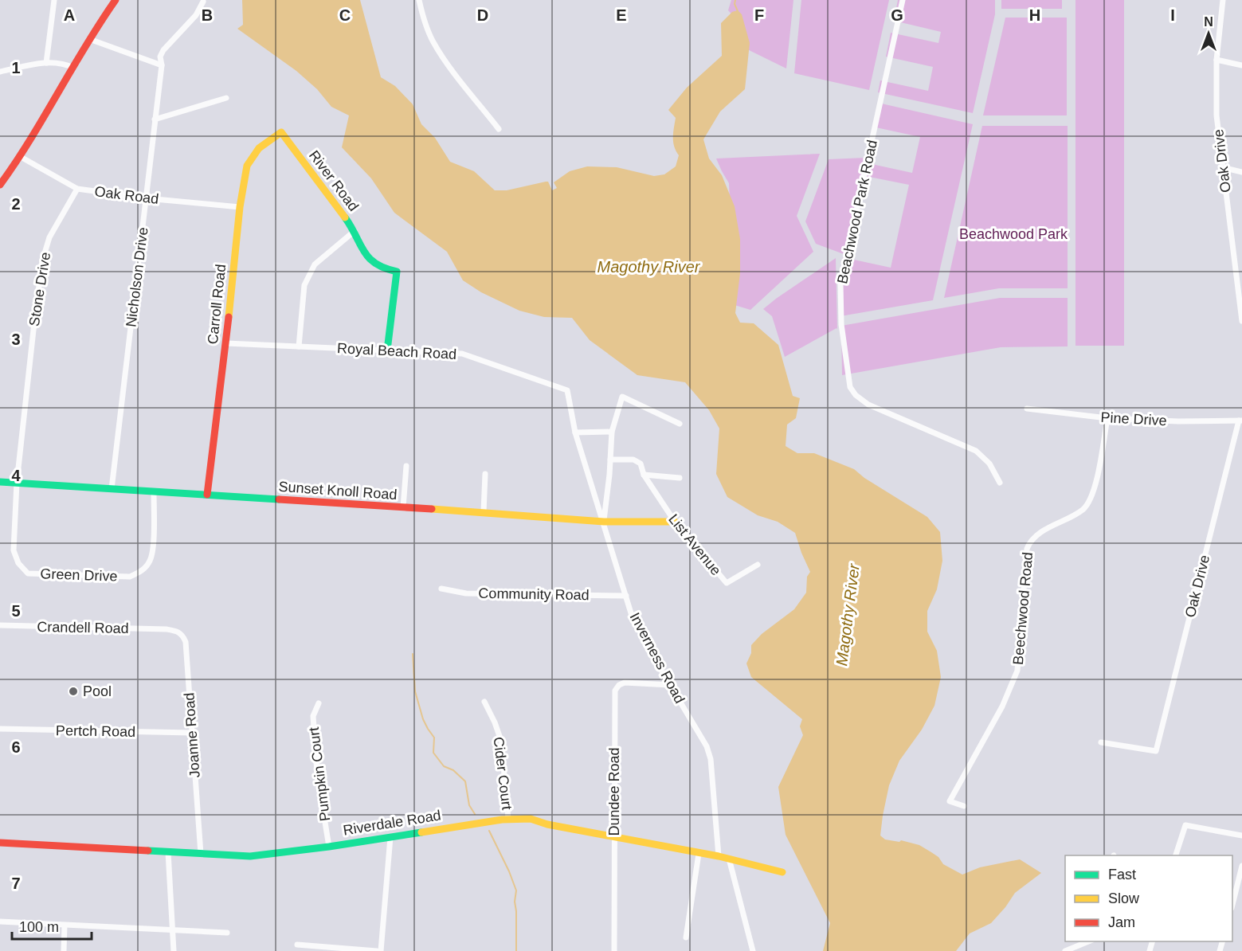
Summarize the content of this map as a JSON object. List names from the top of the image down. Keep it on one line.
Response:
{"streets":{"street":["Oak Drive","River Road","Oak Road","Beachwood Park Road","Nicholson Drive","Stone Drive","Carroll Road","Royal Beach Road","Pine Drive","Sunset Knoll Road","List Avenue","Green Drive","Community Road","Beechwood Road","Crandell Road","Inverness Road","Pertch Road","Joanne Road","Cider Court","Pumpkin Court","Dundee Road","Riverdale Road"]},"crossings":[["Oak Drive","Pine Drive"],["River Road","Carroll Road"],["River Road","Royal Beach Road"],["Oak Road","Nicholson Drive"],["Oak Road","Stone Drive"],["Oak Road","Carroll Road"],["Nicholson Drive","Sunset Knoll Road"],["Stone Drive","Sunset Knoll Road"],["Stone Drive","Green Drive"],["Carroll Road","Royal Beach Road"],["Carroll Road","Sunset Knoll Road"],["Royal Beach Road","Inverness Road"],["Pine Drive","Beechwood Road"],["Sunset Knoll Road","List Avenue"],["Sunset Knoll Road","Green Drive"],["Sunset Knoll Road","Inverness Road"],["Community Road","Inverness Road"],["Crandell Road","Joanne Road"],["Inverness Road","Dundee Road"],["Inverness Road","Riverdale Road"],["Pertch Road","Joanne Road"],["Joanne Road","Riverdale Road"],["Cider Court","Riverdale Road"],["Pumpkin Court","Riverdale Road"],["Dundee Road","Riverdale Road"]],"water":["Magothy River"],"parks":["Beachwood Park"],"places":["Pool"],"legend":["Fast","Slow","Jam"],"scale_bar":"100 m","north":"top","grid":{"columns":["A","B","C","D","E","F","G","H","I"],"rows":["1","2","3","4","5","6","7"]}}
